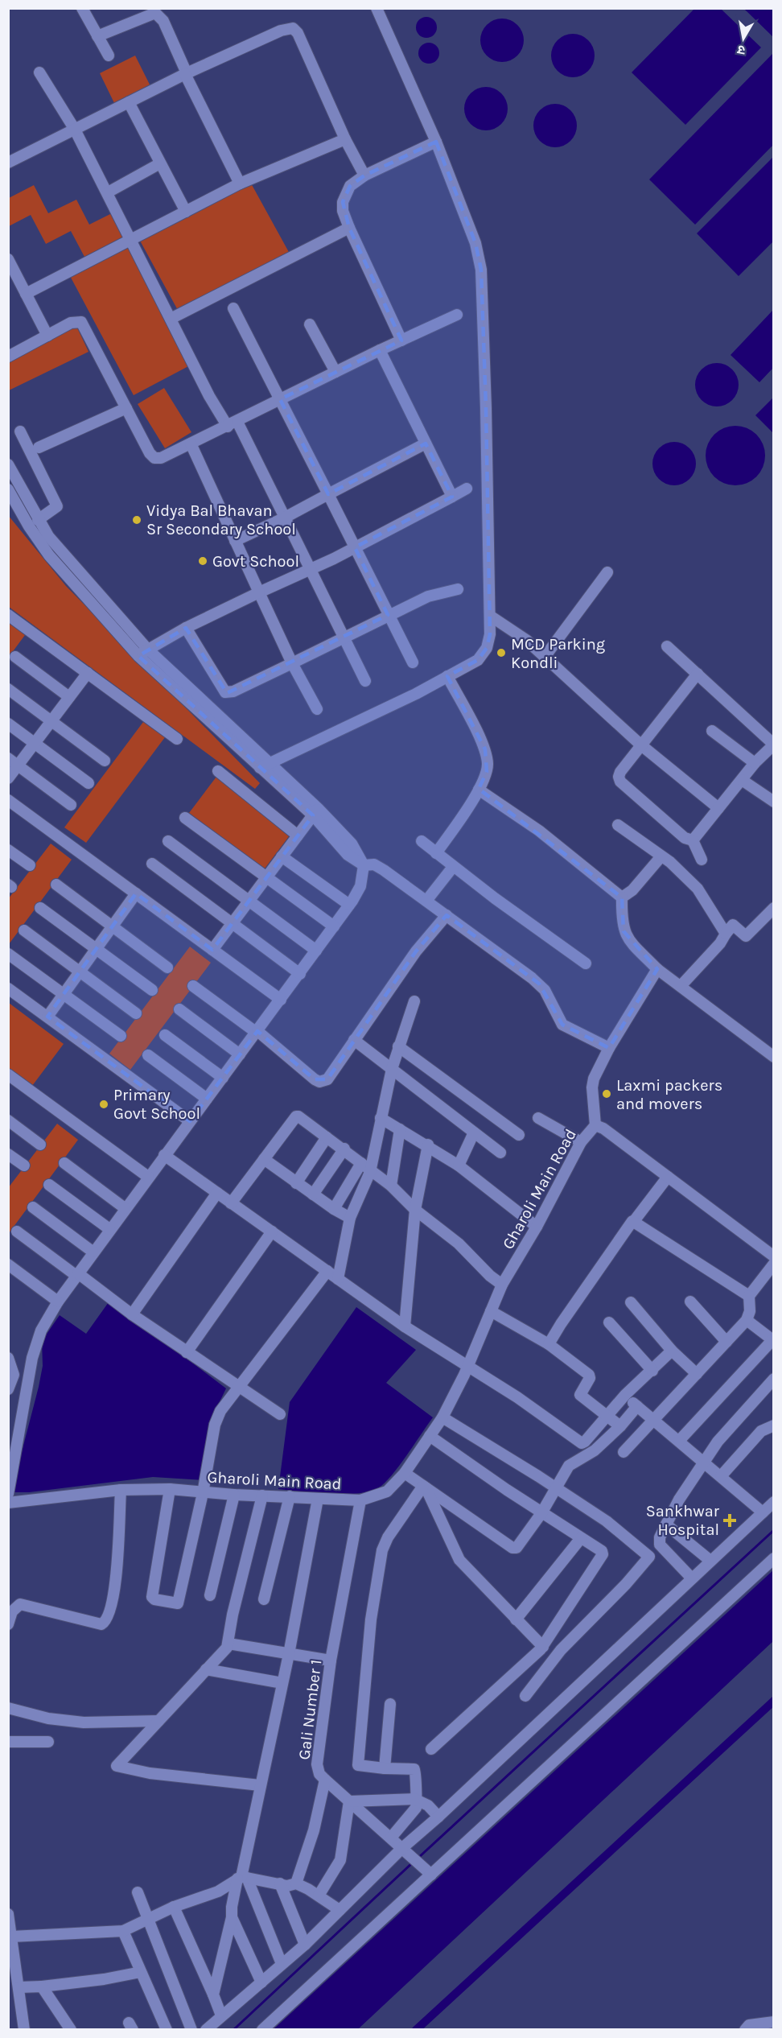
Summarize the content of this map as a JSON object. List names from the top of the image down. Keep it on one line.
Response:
{"streets":{"street":["Gharoli Main Road","Gali Number 1"]},"crossings":[["Gharoli Main Road","Gali Number 1"]],"places":{"other":["Vidya Bal Bhavan Sr Secondary School","Govt School","MCD Parking Kondli","Laxmi packers and movers","Primary Govt School"],"health":["Sankhwar Hospital"]},"north":"bottom"}
